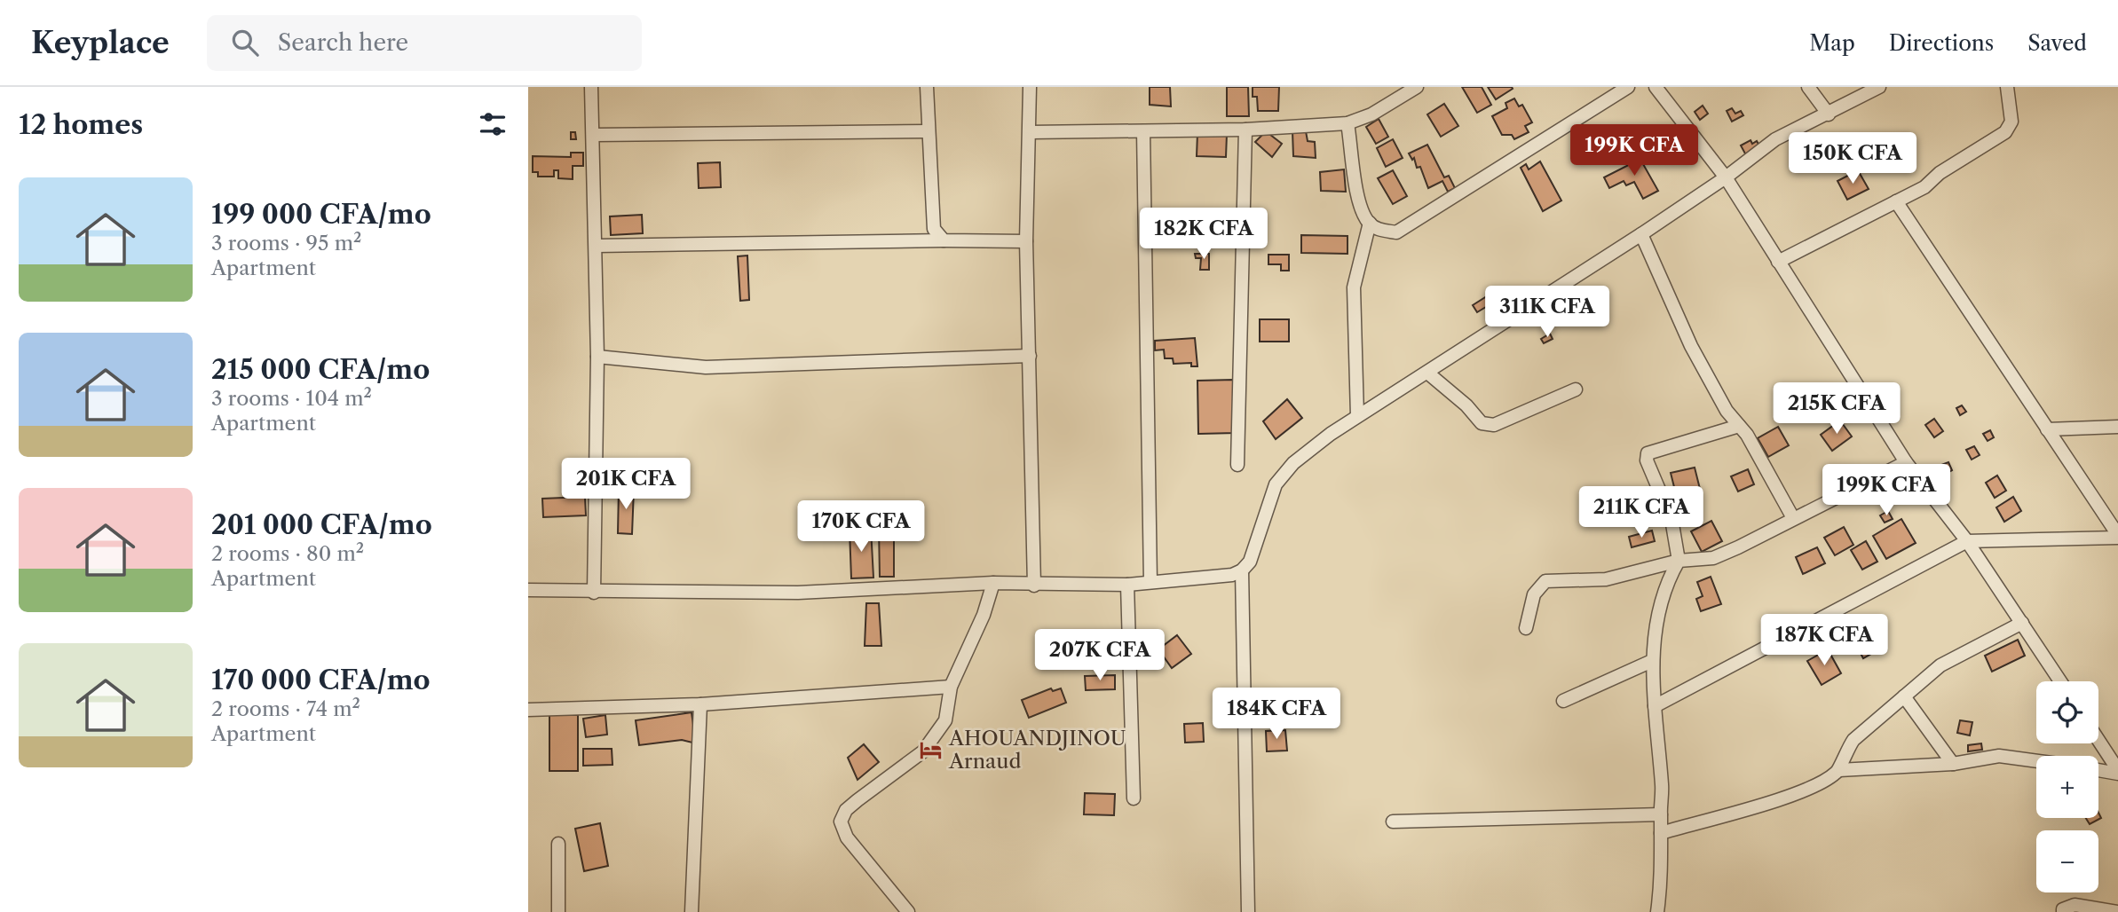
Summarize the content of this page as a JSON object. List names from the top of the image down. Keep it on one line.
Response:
{"places":{"hotel":["AHOUANDJINOU Arnaud"]},"page":{"header":"Keyplace","search":"Search here","nav":["Map","Directions","Saved"],"heading":"12 homes","price":["199K CFA","150K CFA","182K CFA","311K CFA","215K CFA","201K CFA","199K CFA","211K CFA","170K CFA","187K CFA","207K CFA","184K CFA"],"list":[{"name":"199 000 CFA/mo","note":"3 rooms · 95 m² · Apartment"},{"name":"215 000 CFA/mo","note":"3 rooms · 104 m² · Apartment"},{"name":"201 000 CFA/mo","note":"2 rooms · 80 m² · Apartment"},{"name":"170 000 CFA/mo","note":"2 rooms · 74 m² · Apartment"}],"map_buttons":["+","−"]}}
